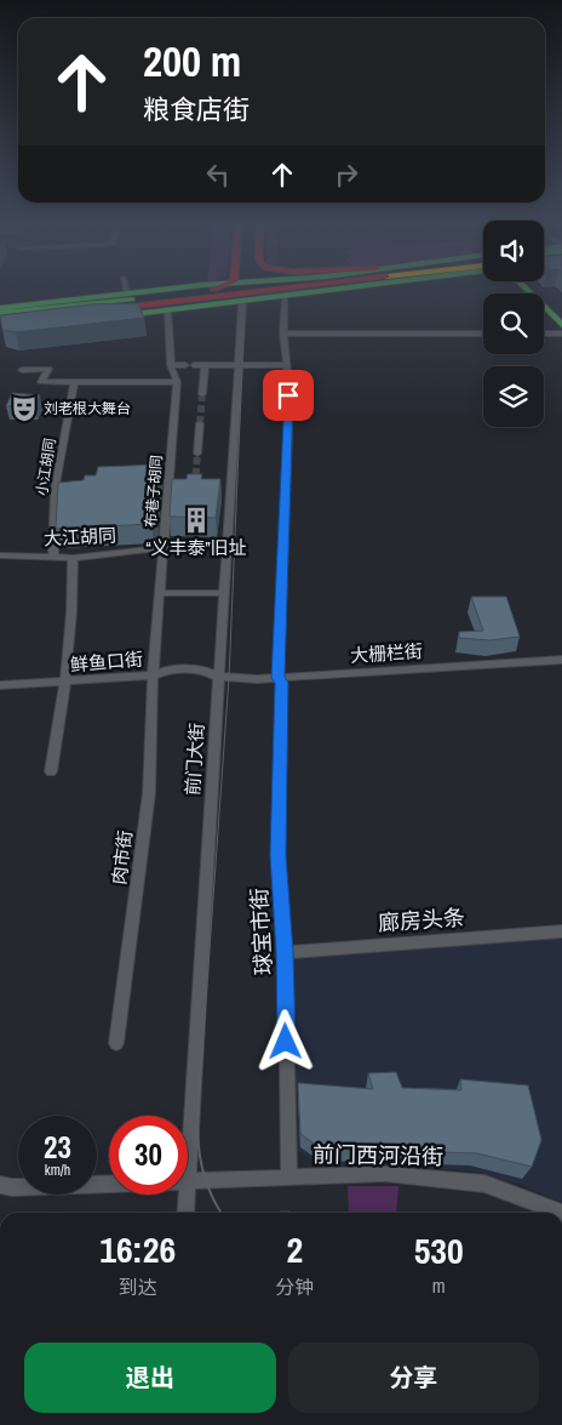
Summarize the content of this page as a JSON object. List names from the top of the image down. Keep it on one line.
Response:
{"streets":{"street":["小江胡同","布巷子胡同","大江胡同","大栅栏街","鲜鱼口街","前门大街","肉市街","廊房头条","球宝市街","前门西河沿街"]},"crossings":[["小江胡同","大江胡同"],["布巷子胡同","大江胡同"],["布巷子胡同","鲜鱼口街"],["布巷子胡同","肉市街"],["大江胡同","前门大街"],["大栅栏街","鲜鱼口街"],["大栅栏街","前门大街"],["大栅栏街","球宝市街"],["鲜鱼口街","前门大街"],["鲜鱼口街","肉市街"],["廊房头条","球宝市街"],["球宝市街","前门西河沿街"]],"places":{"theatre":["刘老根大舞台"],"building":["“义丰泰”旧址"]},"page":{"turn":["200 m","粮食店街"],"speed":"23 km/h","limit":"30","eta":["16:26","到达","2","分钟","530","m"],"buttons":["退出","分享"]}}
